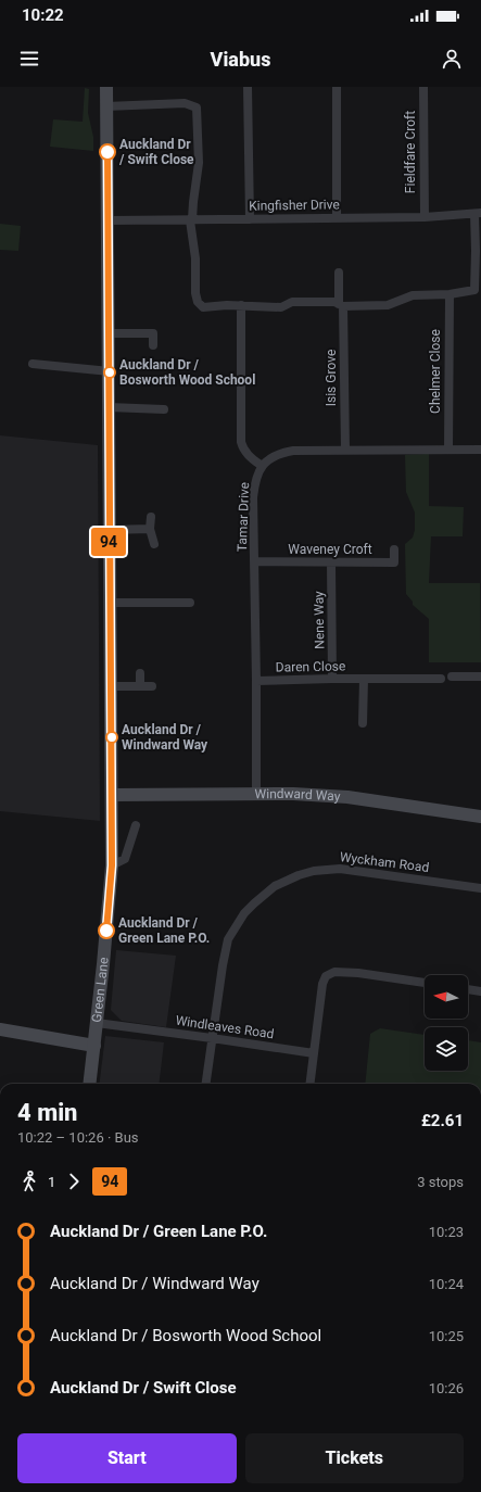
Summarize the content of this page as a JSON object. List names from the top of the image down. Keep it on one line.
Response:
{"streets":{"street":["Fieldfare Croft","Kingfisher Drive","Chelmer Close","Isis Grove","Tamar Drive","Waveney Croft","Nene Way","Daren Close","Windward Way","Wyckham Road","Green Lane","Windleaves Road"]},"crossings":[["Fieldfare Croft","Kingfisher Drive"],["Kingfisher Drive","Green Lane"],["Chelmer Close","Tamar Drive"],["Isis Grove","Tamar Drive"],["Tamar Drive","Waveney Croft"],["Tamar Drive","Daren Close"],["Tamar Drive","Windward Way"],["Waveney Croft","Nene Way"],["Nene Way","Daren Close"],["Windward Way","Green Lane"],["Wyckham Road","Windleaves Road"],["Green Lane","Windleaves Road"]],"places":["Auckland Dr / Swift Close","Auckland Dr / Bosworth Wood School","Auckland Dr / Windward Way","Auckland Dr / Green Lane P.O."],"lines":["bus line 94"],"north":"left","page":{"status":"10:22","header":"Viabus","on_map":"94","heading":["4 min","10:22 – 10:26 · Bus","£2.61"],"legs":["1","94","3 stops"],"list":[{"name":"Auckland Dr / Green Lane P.O.","value":"10:23"},{"name":"Auckland Dr / Windward Way","value":"10:24"},{"name":"Auckland Dr / Bosworth Wood School","value":"10:25"},{"name":"Auckland Dr / Swift Close","value":"10:26"}],"buttons":["Start","Tickets"]}}
